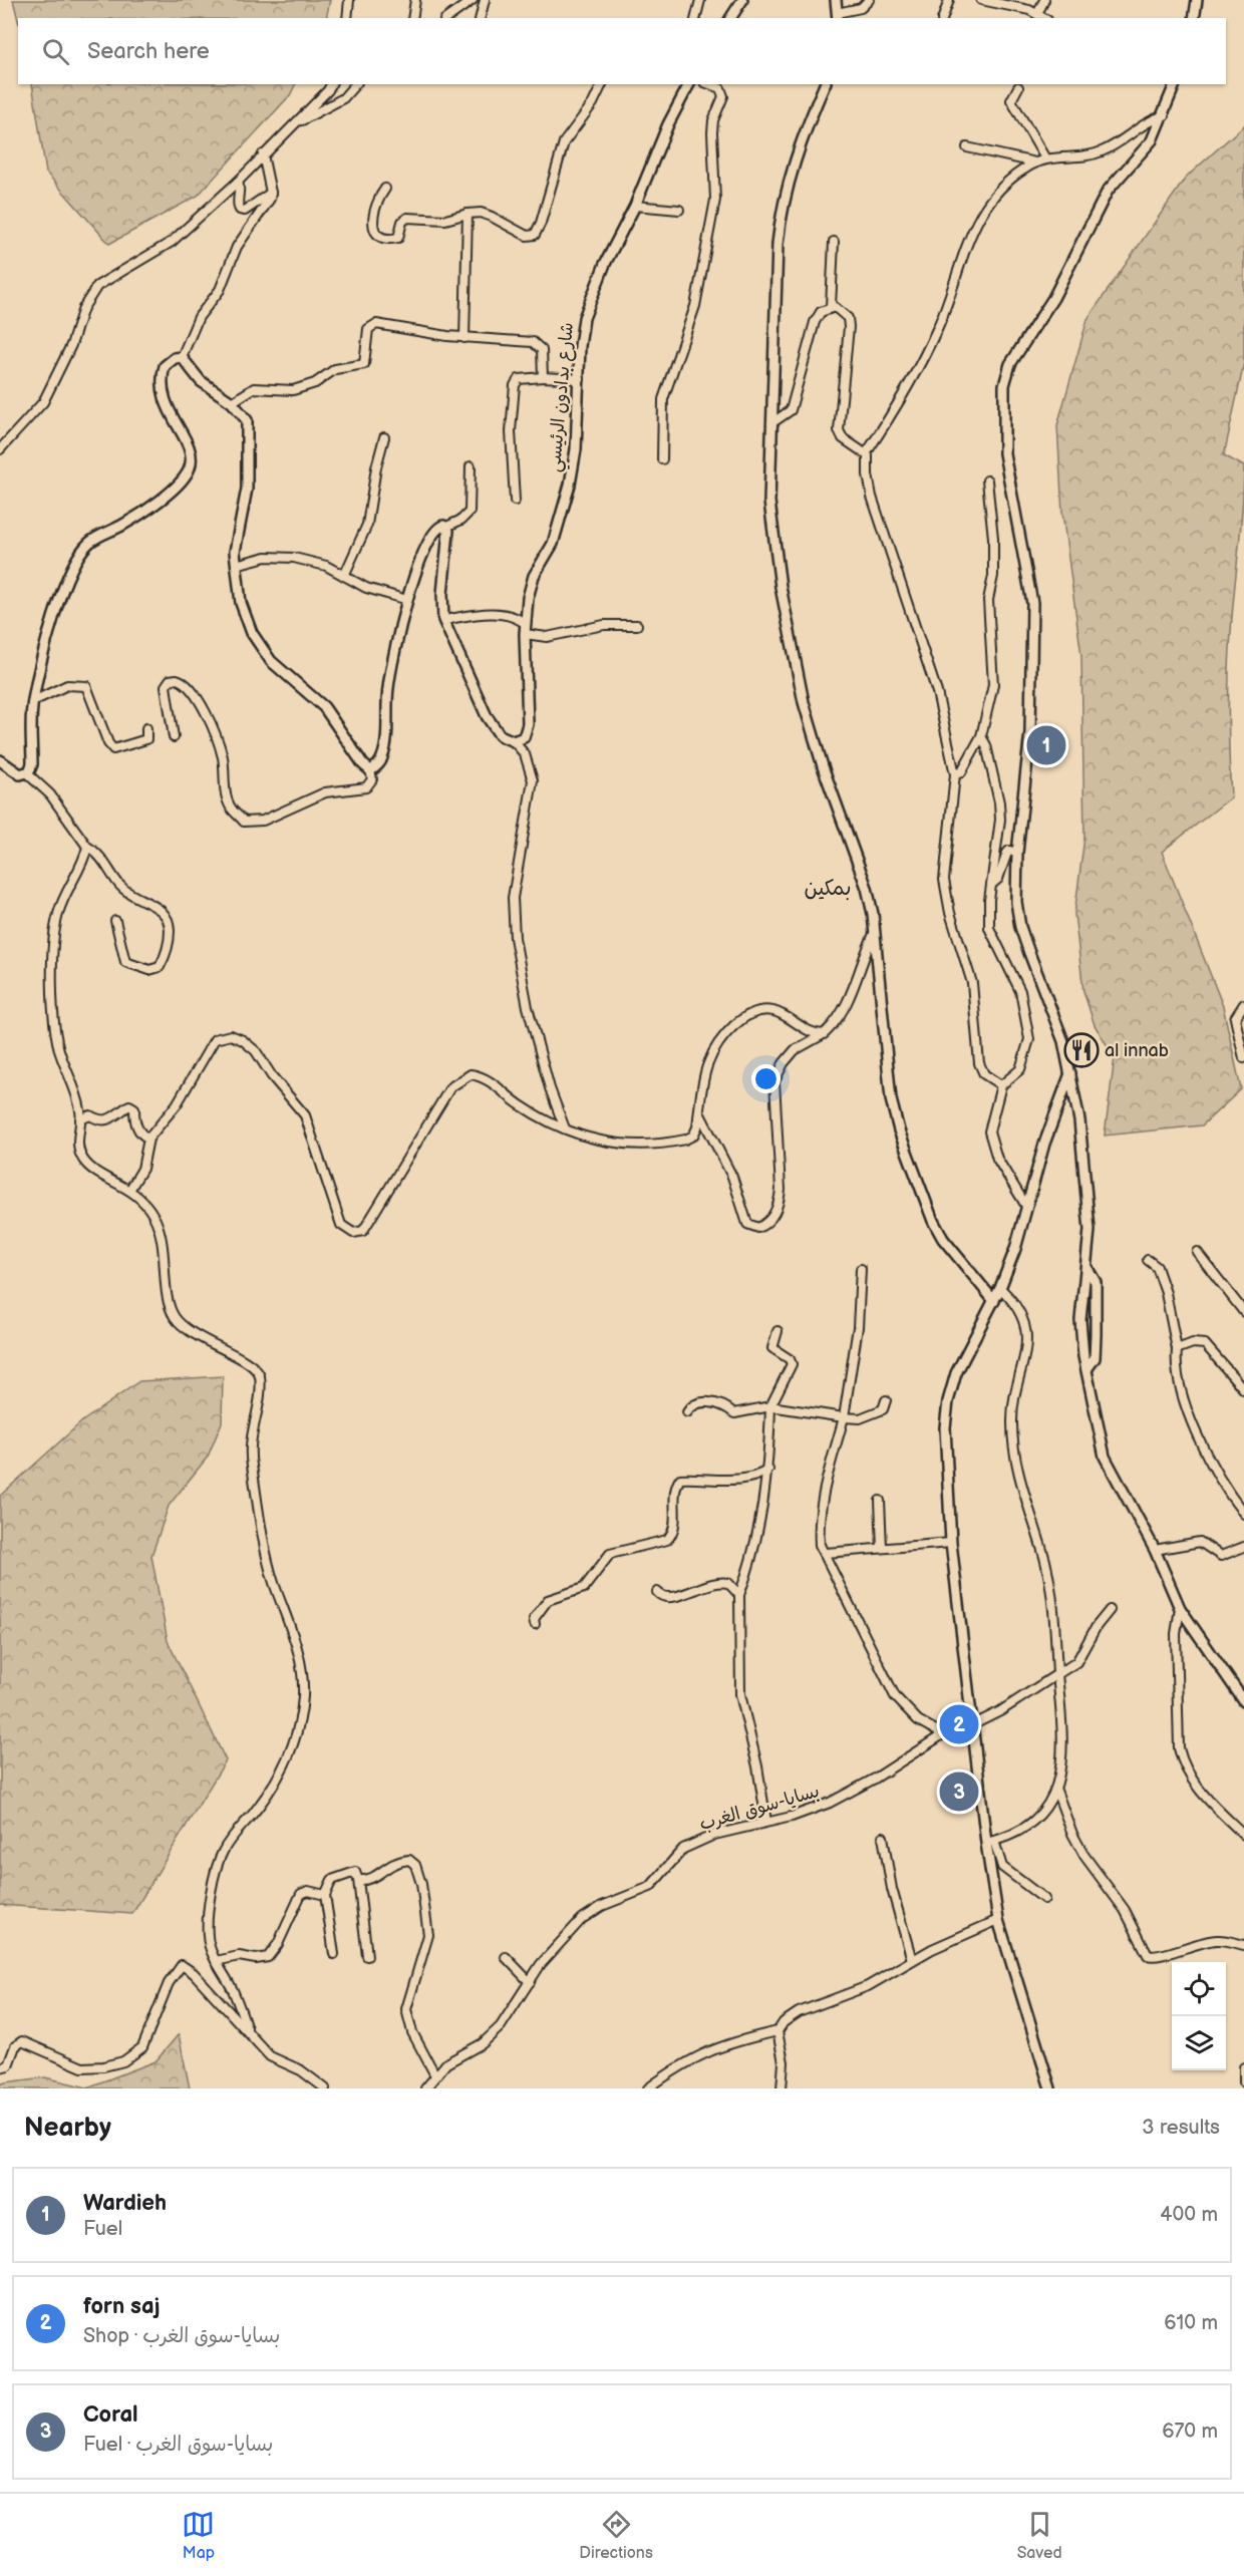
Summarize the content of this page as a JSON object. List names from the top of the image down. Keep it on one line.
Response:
{"streets":{"main road":["شارع بدادون الرئيسي"],"street":["بسايا-سوق الغرب"]},"districts":["بمكين"],"places":{"restaurant":["al innab"]},"page":{"search":"Search here","pins":["1","2","3"],"heading":["Nearby","3 results"],"list":[{"mark":"1","name":"Wardieh","note":"Fuel","value":"400 m"},{"mark":"2","name":"forn saj","note":"Shop · بسايا-سوق الغرب","value":"610 m"},{"mark":"3","name":"Coral","note":"Fuel · بسايا-سوق الغرب","value":"670 m"}],"nav":["Map","Directions","Saved"]}}
